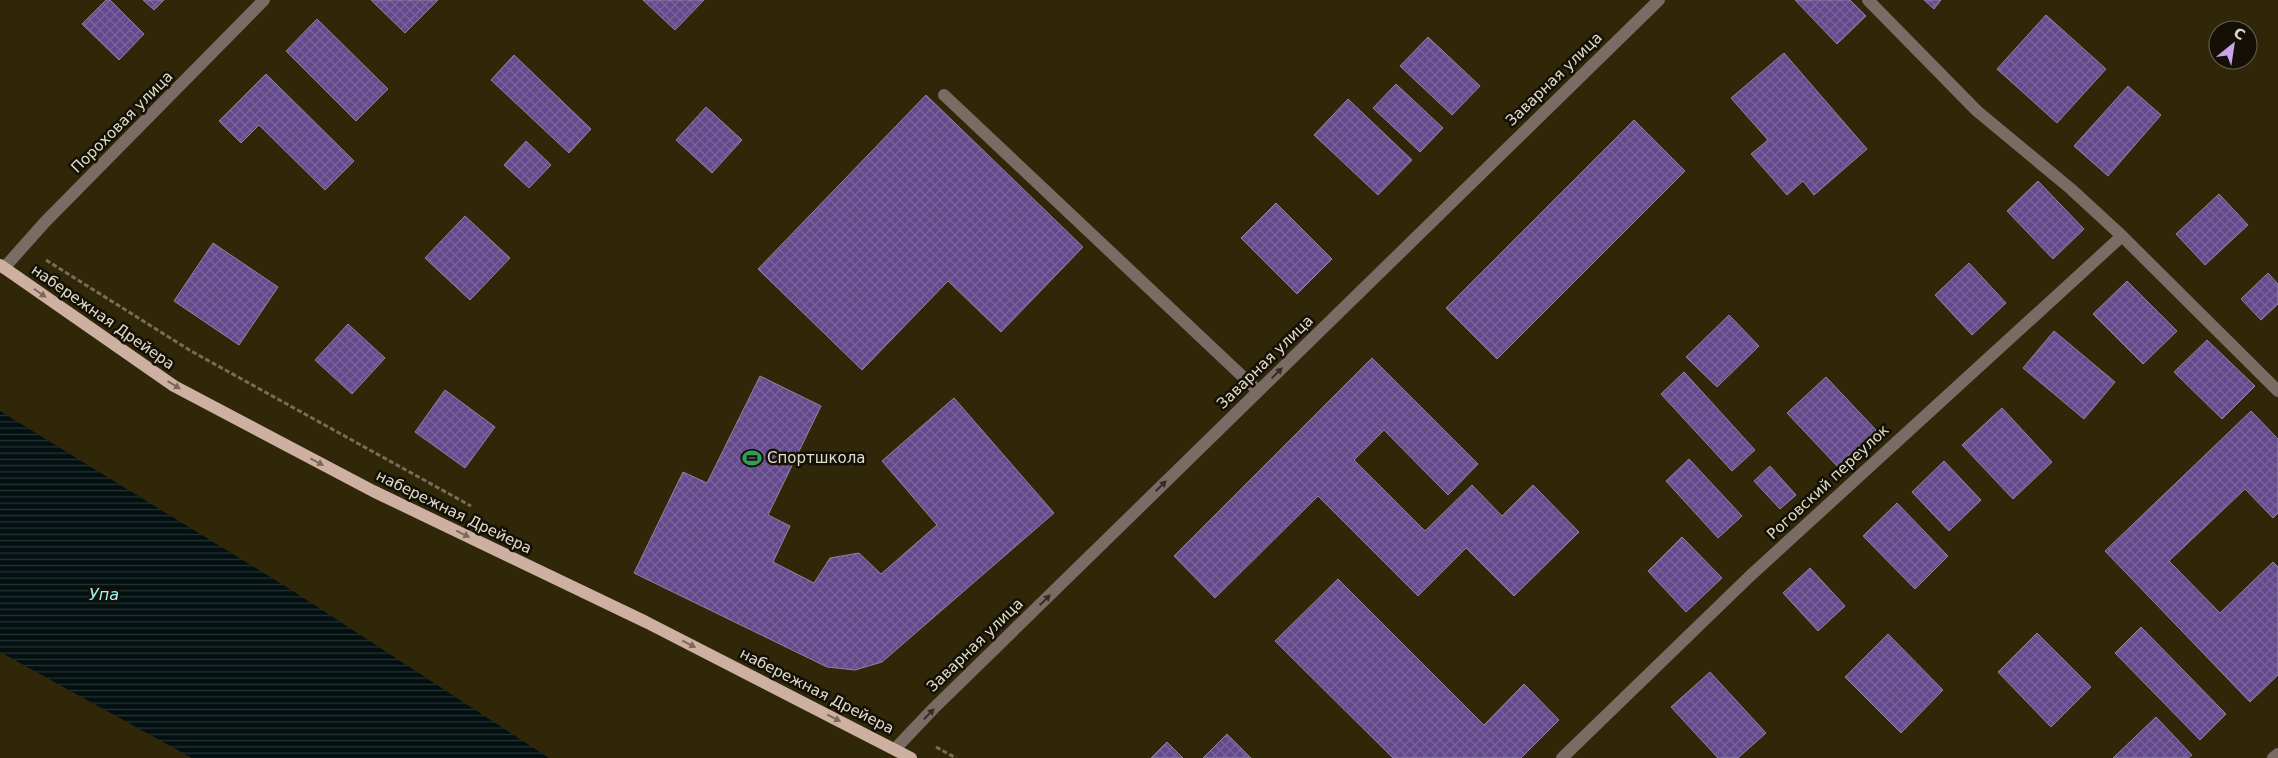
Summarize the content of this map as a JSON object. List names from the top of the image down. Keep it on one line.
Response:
{"streets":{"main road":["набережная Дрейера"],"street":["Заварная улица","Пороховая улица","Роговский переулок"]},"crossings":[["Заварная улица","набережная Дрейера"],["Пороховая улица","набережная Дрейера"]],"one_way":["Заварная улица","набережная Дрейера"],"water":["Упа"],"places":{"sports":["Спортшкола"]},"north":"top right"}
